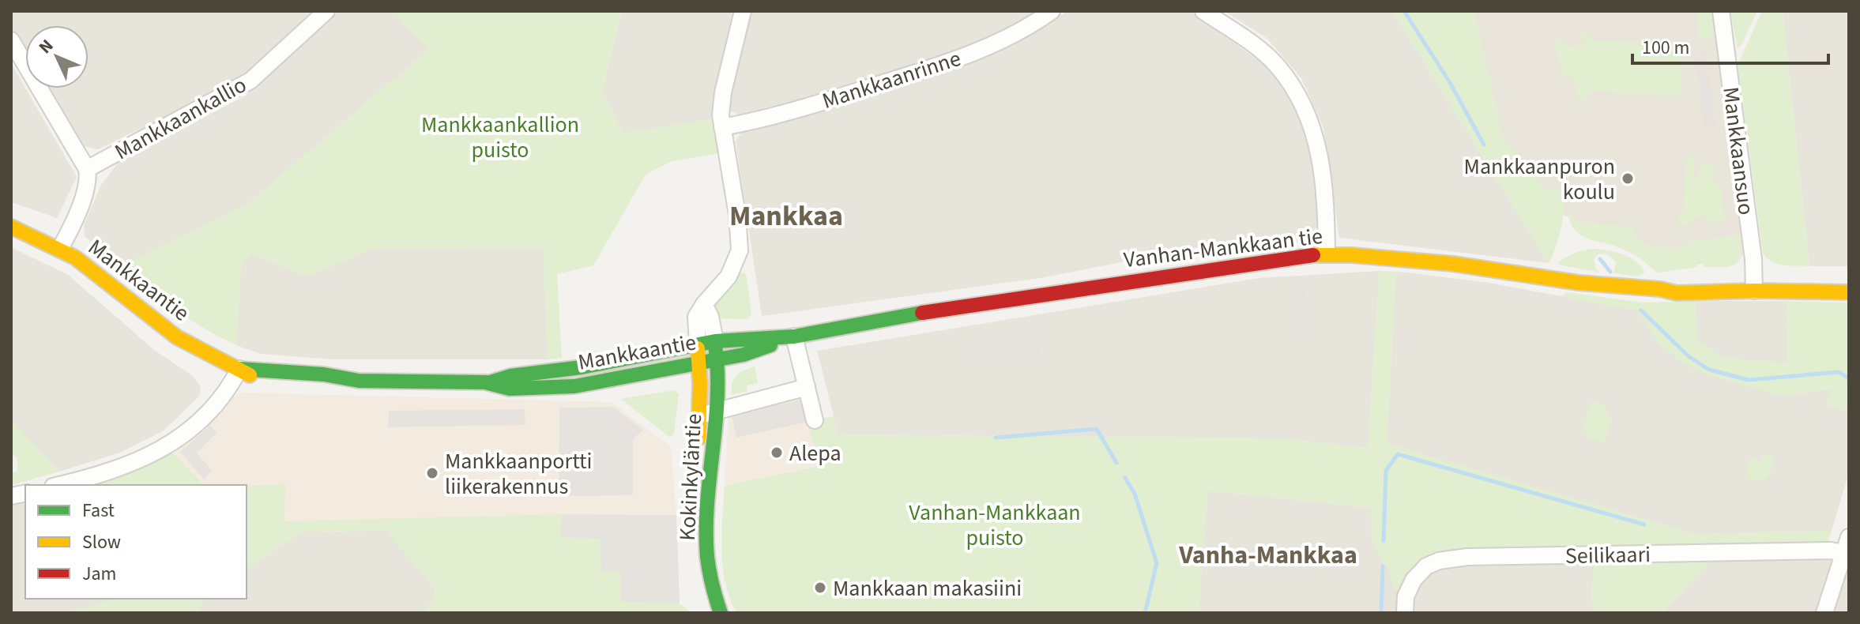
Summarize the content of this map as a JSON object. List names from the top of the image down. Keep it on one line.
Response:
{"streets":{"main road":["Vanhan-Mankkaan tie","Mankkaantie","Kokinkyläntie"],"street":["Mankkaanrinne","Mankkaankallio","Mankkaansuo","Seilikaari"]},"crossings":[["Mankkaansuo","Vanhan-Mankkaan tie"],["Vanhan-Mankkaan tie","Mankkaantie"],["Vanhan-Mankkaan tie","Kokinkyläntie"],["Mankkaantie","Kokinkyläntie"]],"districts":["Mankkaa","Vanha-Mankkaa"],"parks":["Mankkaankallion puisto","Vanhan-Mankkaan puisto"],"places":["Mankkaanpuron koulu","Alepa","Mankkaanportti liikerakennus","Mankkaan makasiini"],"legend":["Fast","Slow","Jam"],"scale_bar":"100 m","north":"top left"}
